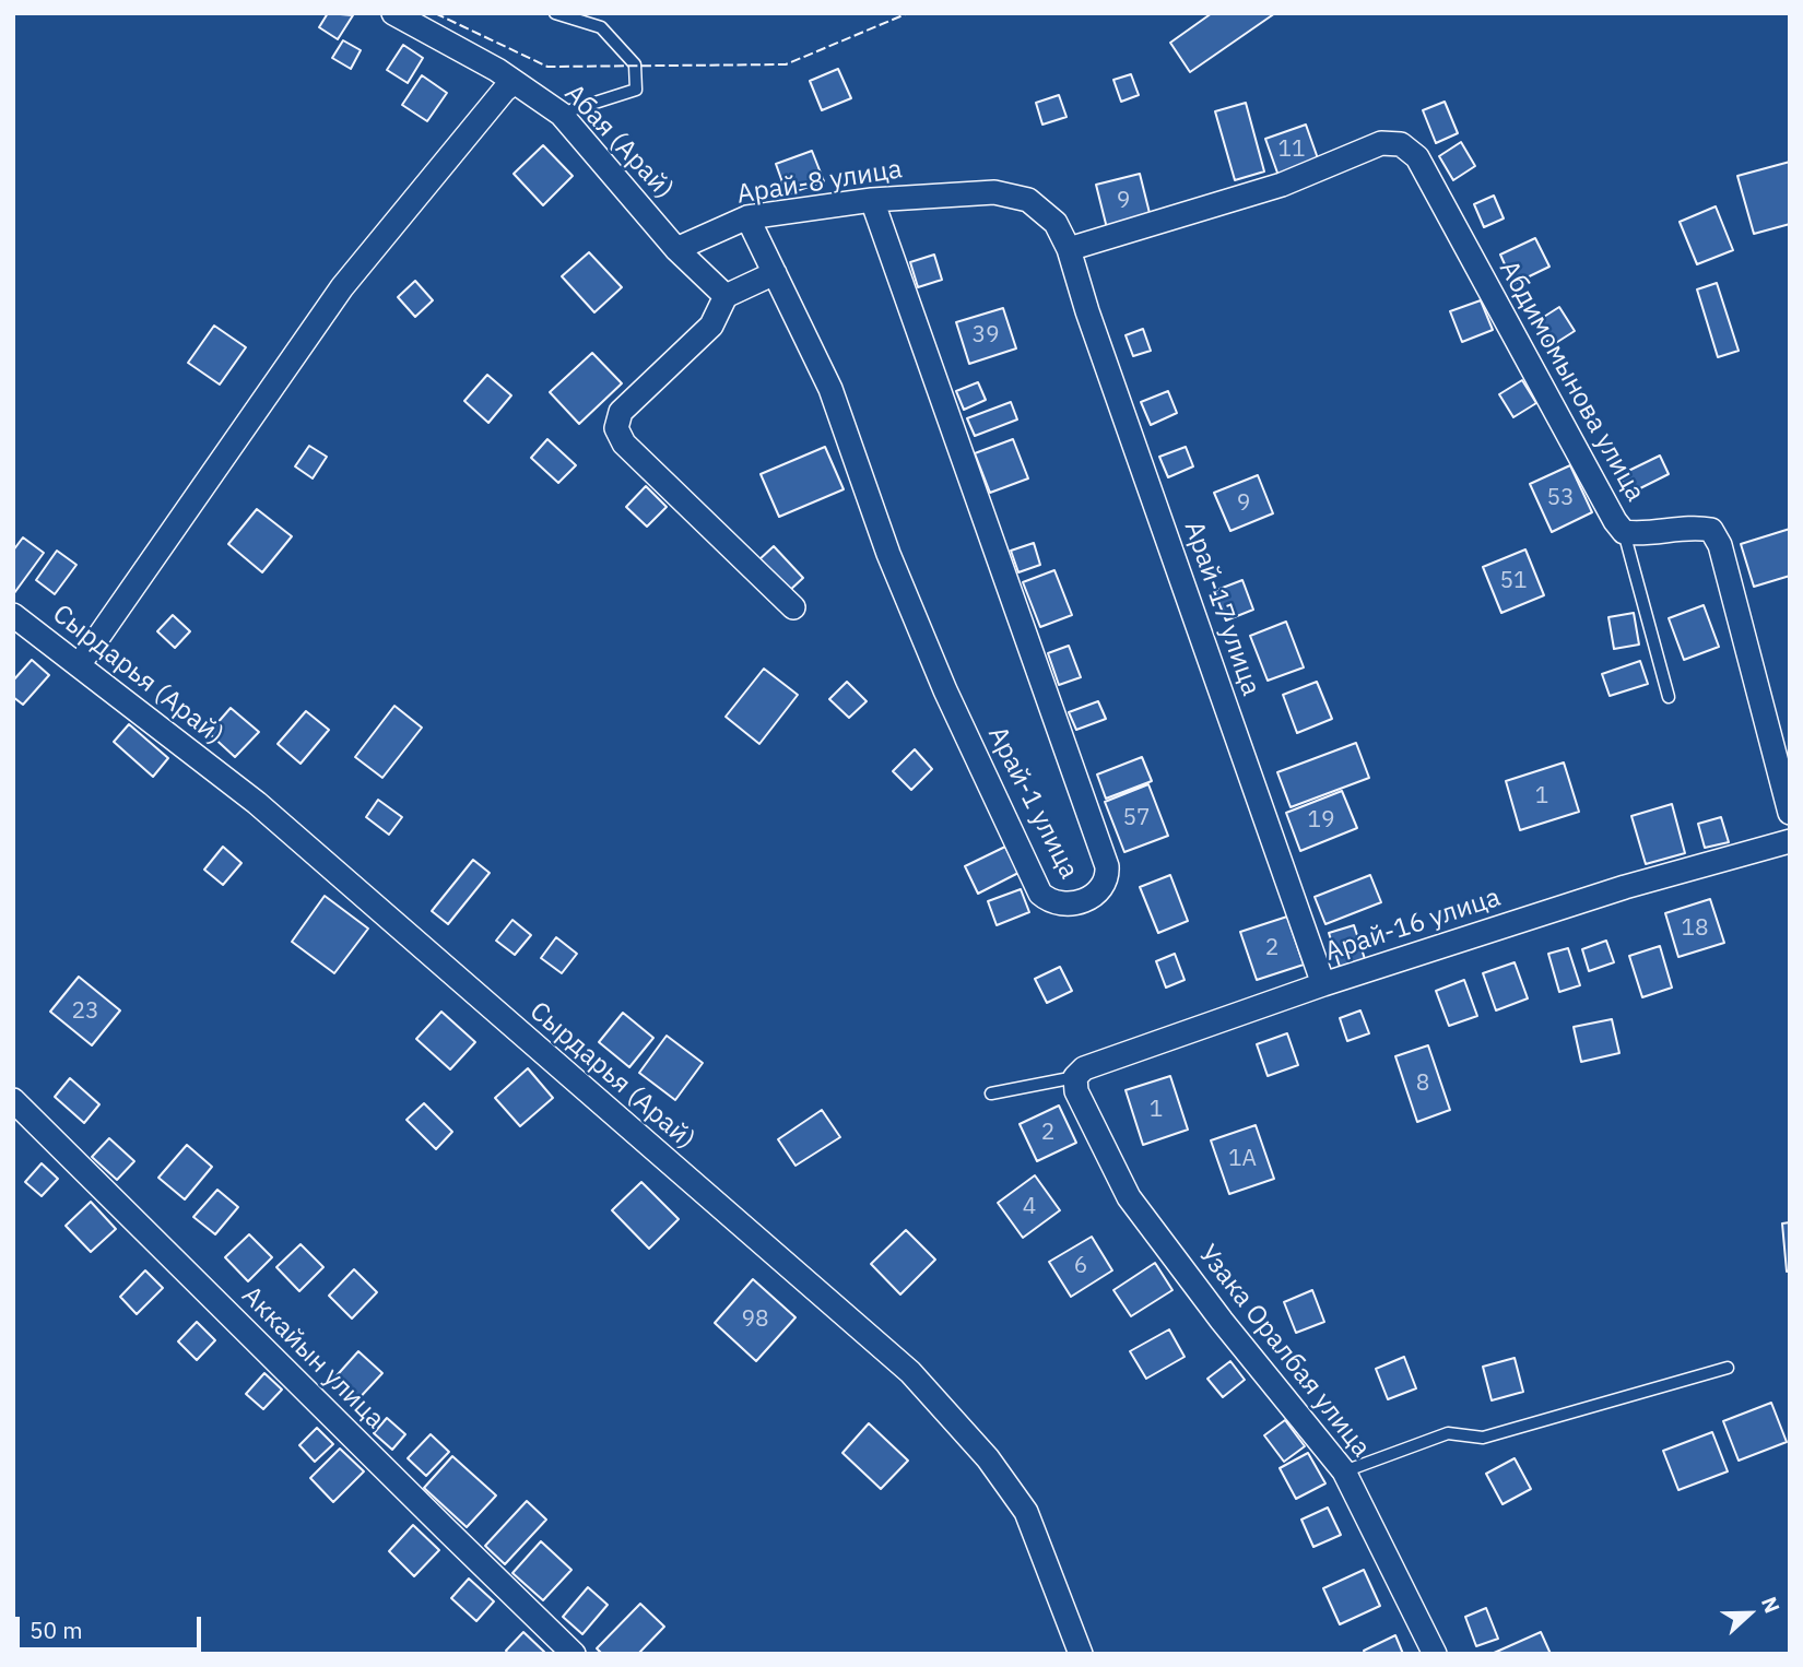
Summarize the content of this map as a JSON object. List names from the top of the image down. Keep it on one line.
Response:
{"streets":{"street":["Абая (Арай)","Арай-8 улица","Абдимомынова улица","Арай-17 улица","Сырдарья (Арай)","Арай-1 улица","Арай-16 улица","Узака Оралбая улица","Аккайын улица"]},"crossings":[["Абая (Арай)","Арай-8 улица"],["Арай-8 улица","Абдимомынова улица"],["Арай-8 улица","Арай-17 улица"],["Арай-8 улица","Арай-1 улица"],["Абдимомынова улица","Арай-17 улица"],["Арай-17 улица","Арай-16 улица"],["Арай-16 улица","Узака Оралбая улица"]],"house_numbers":["11","9","39","53","9","51","1","57","19","18","2","23","8","1","2","1А","4","6","98"],"scale_bar":"50 m","north":"right"}
